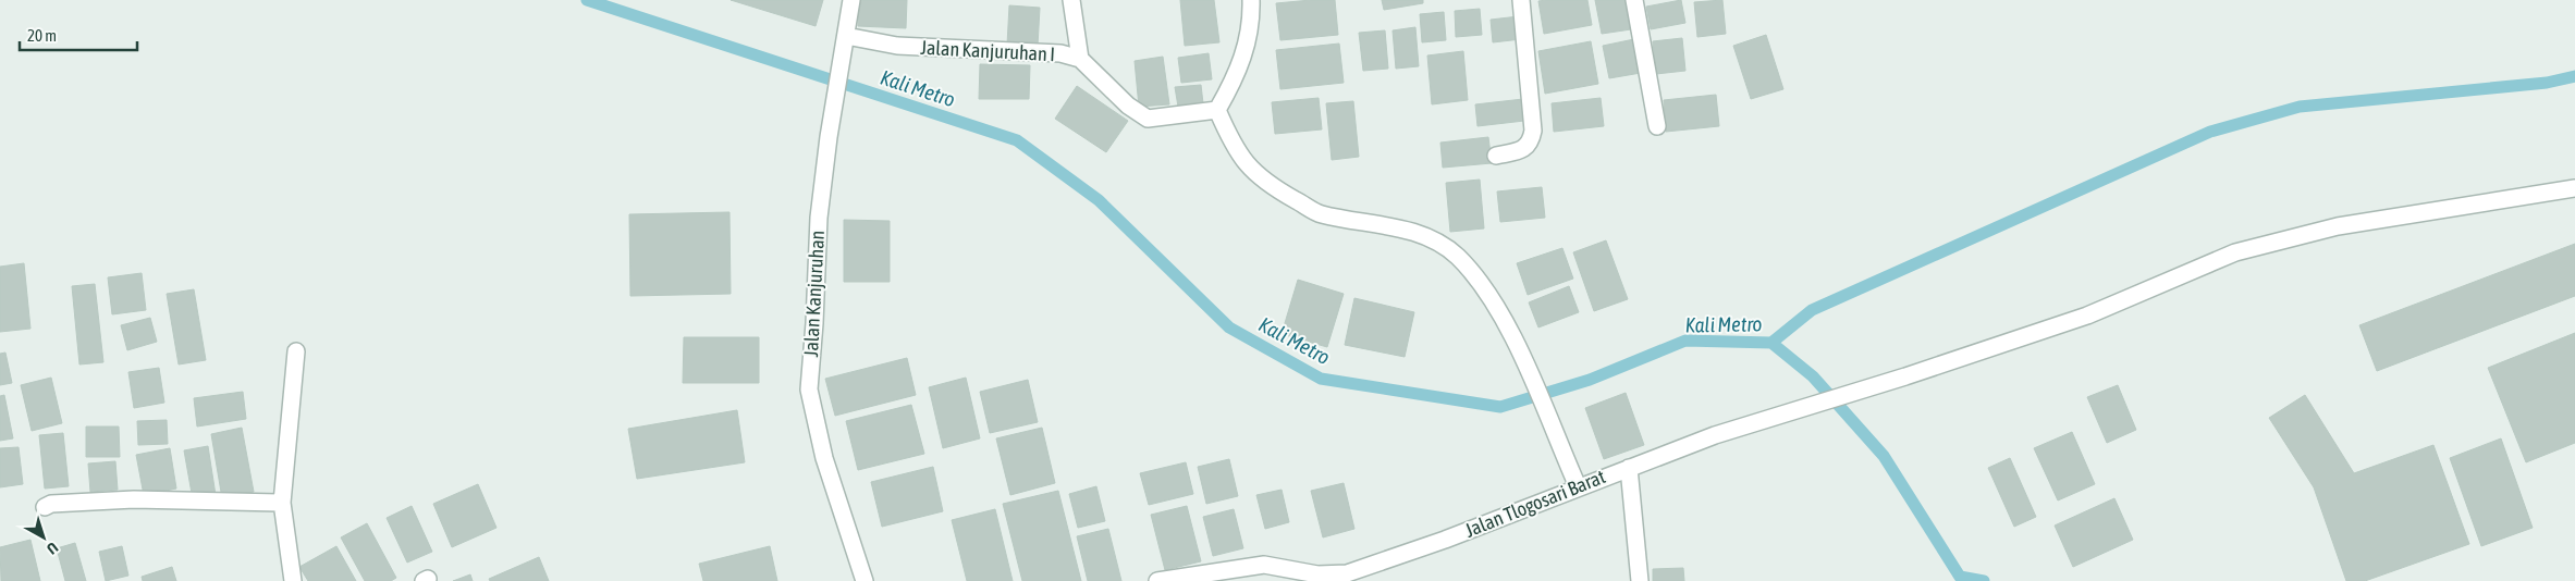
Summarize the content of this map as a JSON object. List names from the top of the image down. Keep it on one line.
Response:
{"streets":{"street":["Jalan Kanjuruhan I","Jalan Kanjuruhan","Jalan Tlogosari Barat"]},"crossings":[["Jalan Kanjuruhan I","Jalan Kanjuruhan"]],"water":["Kali Metro"],"scale_bar":"20 m","north":"bottom right"}
